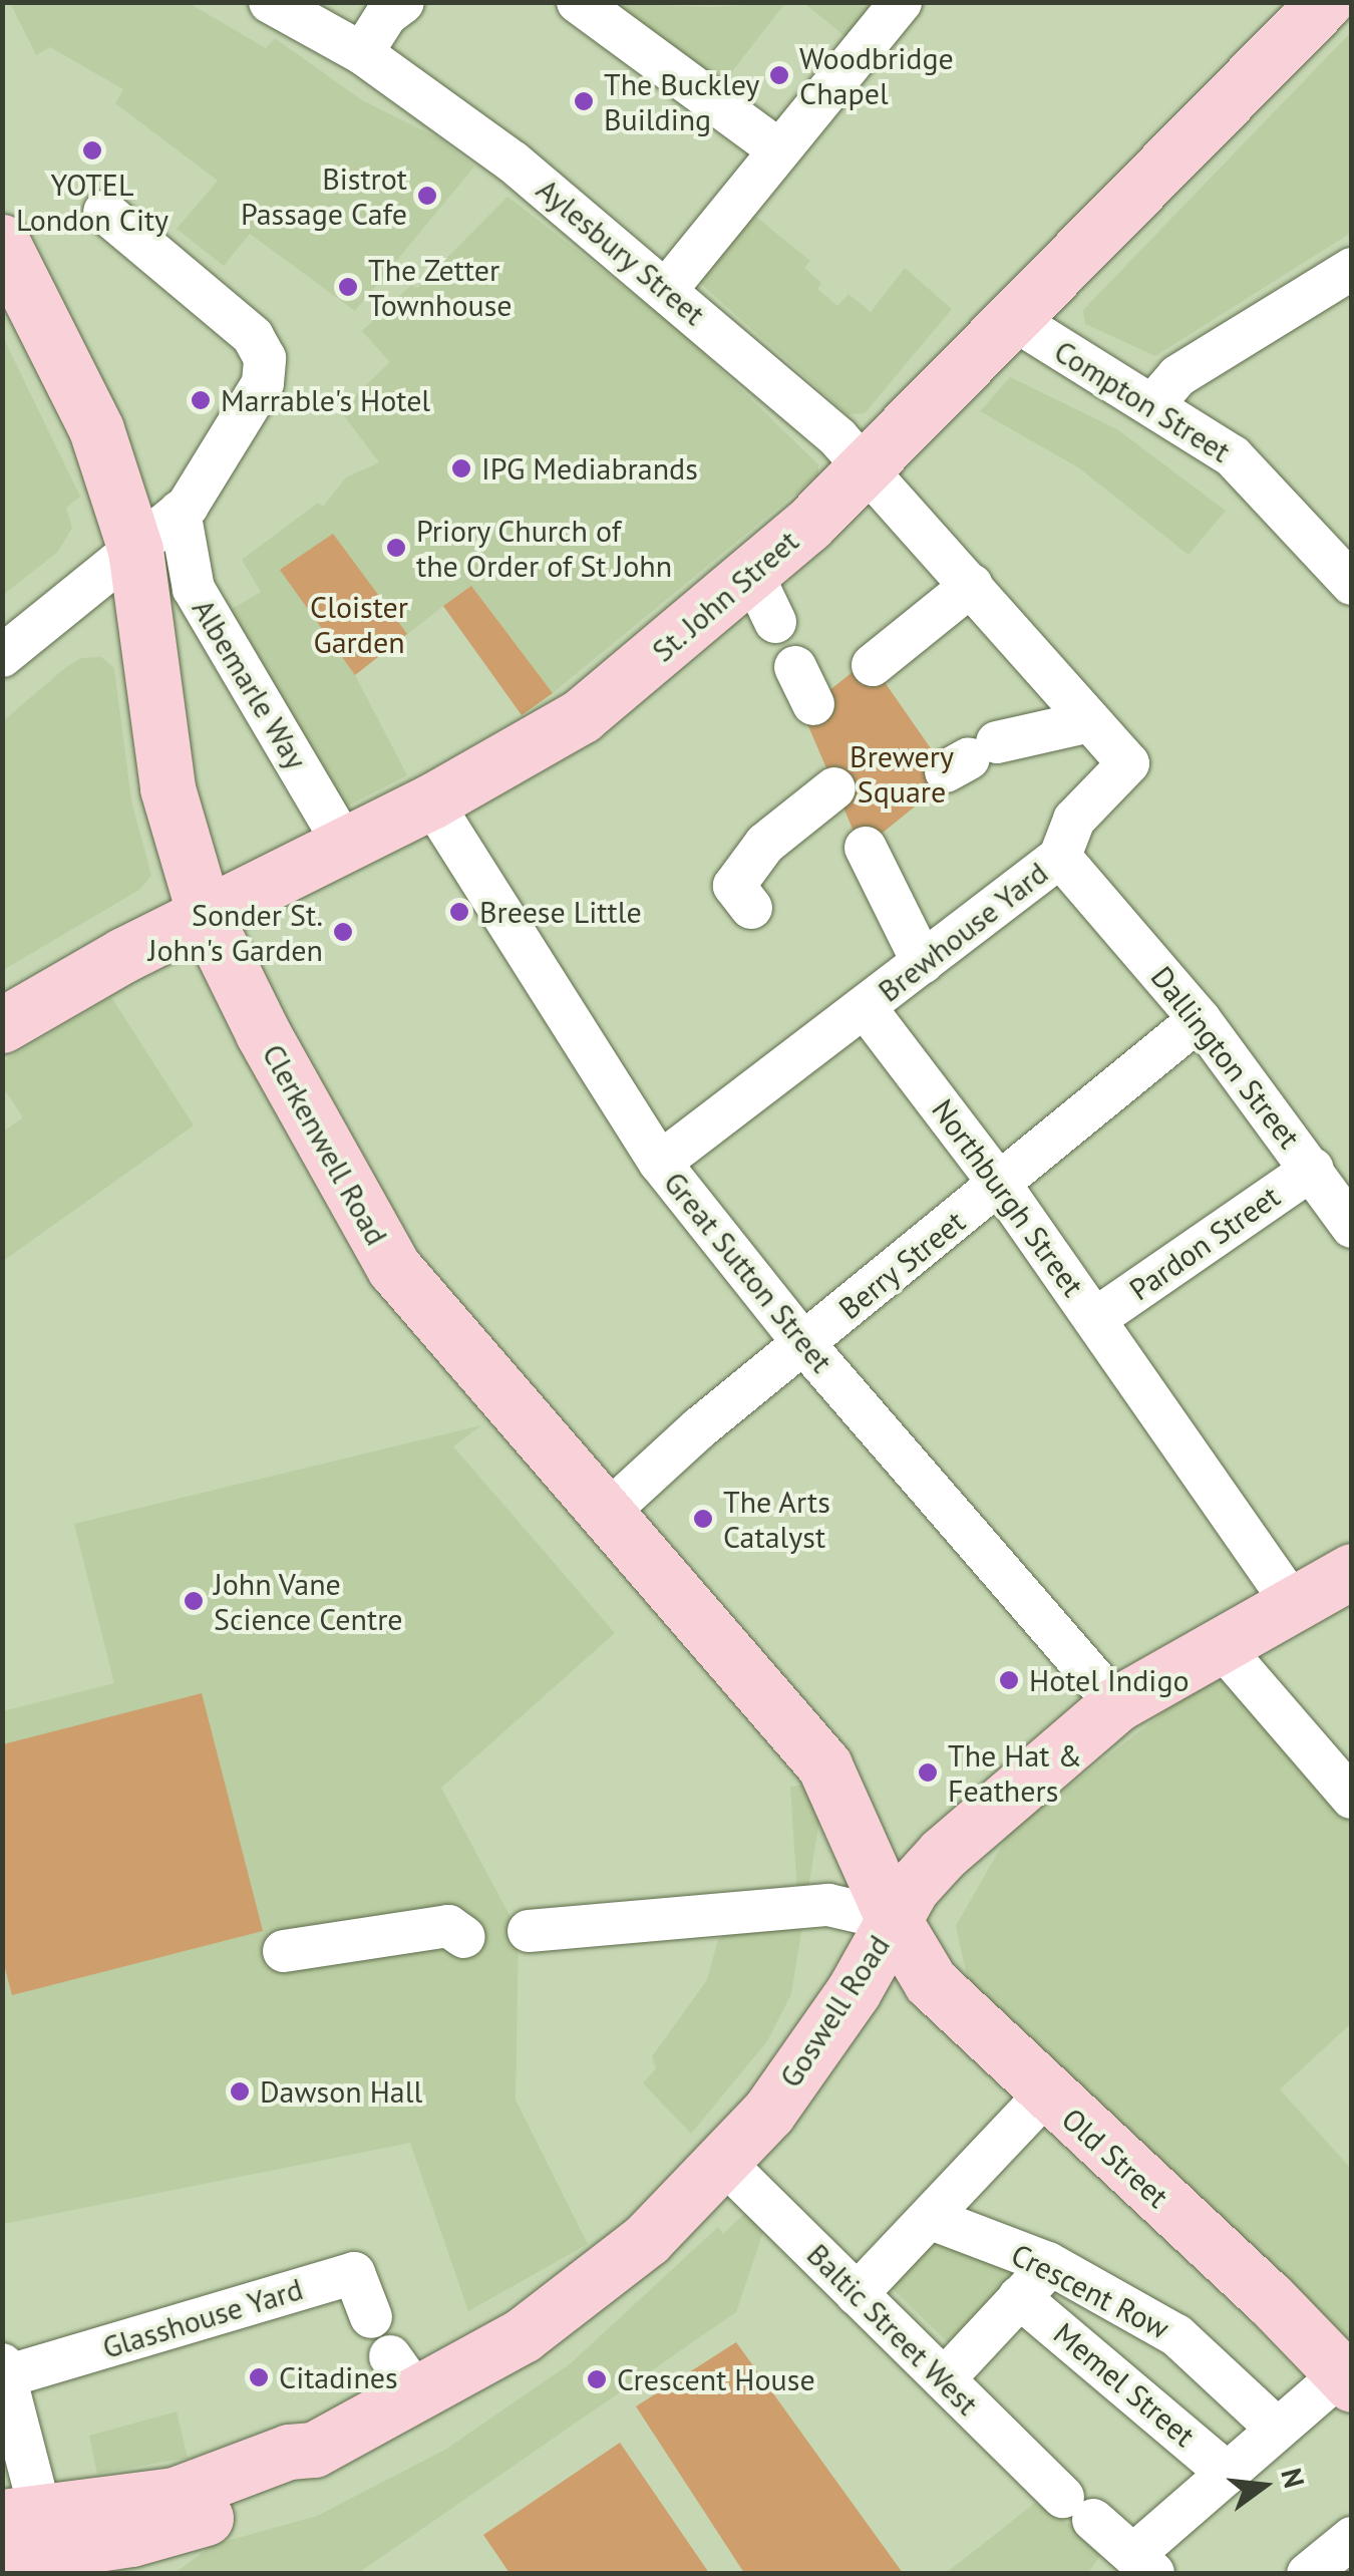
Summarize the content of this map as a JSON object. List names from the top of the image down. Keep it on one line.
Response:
{"streets":{"main road":["St. John Street","Clerkenwell Road","Goswell Road","Old Street"],"street":["Aylesbury Street","Compton Street","Albemarle Way","Brewhouse Yard","Dallington Street","Northburgh Street","Pardon Street","Berry Street","Great Sutton Street","Crescent Row","Glasshouse Yard","Baltic Street West","Memel Street"]},"crossings":[["Aylesbury Street","St. John Street"],["Aylesbury Street","Brewhouse Yard"],["Compton Street","St. John Street"],["St. John Street","Albemarle Way"],["St. John Street","Brewhouse Yard"],["St. John Street","Clerkenwell Road"],["St. John Street","Great Sutton Street"],["Brewhouse Yard","Dallington Street"],["Brewhouse Yard","Northburgh Street"],["Dallington Street","Pardon Street"],["Dallington Street","Berry Street"],["Clerkenwell Road","Berry Street"],["Clerkenwell Road","Goswell Road"],["Clerkenwell Road","Old Street"],["Northburgh Street","Pardon Street"],["Northburgh Street","Berry Street"],["Northburgh Street","Goswell Road"],["Berry Street","Great Sutton Street"],["Great Sutton Street","Goswell Road"],["Goswell Road","Old Street"],["Goswell Road","Baltic Street West"]],"parks":["Cloister Garden","Brewery Square"],"places":["Woodbridge Chapel","The Buckley Building","YOTEL London City","Bistrot Passage Cafe","The Zetter Townhouse","Marrable's Hotel","IPG Mediabrands","Priory Church of the Order of St John","Breese Little","Sonder St. John's Garden","The Arts Catalyst","John Vane Science Centre","Hotel Indigo","The Hat & Feathers","Dawson Hall","Citadines","Crescent House"],"north":"right"}
